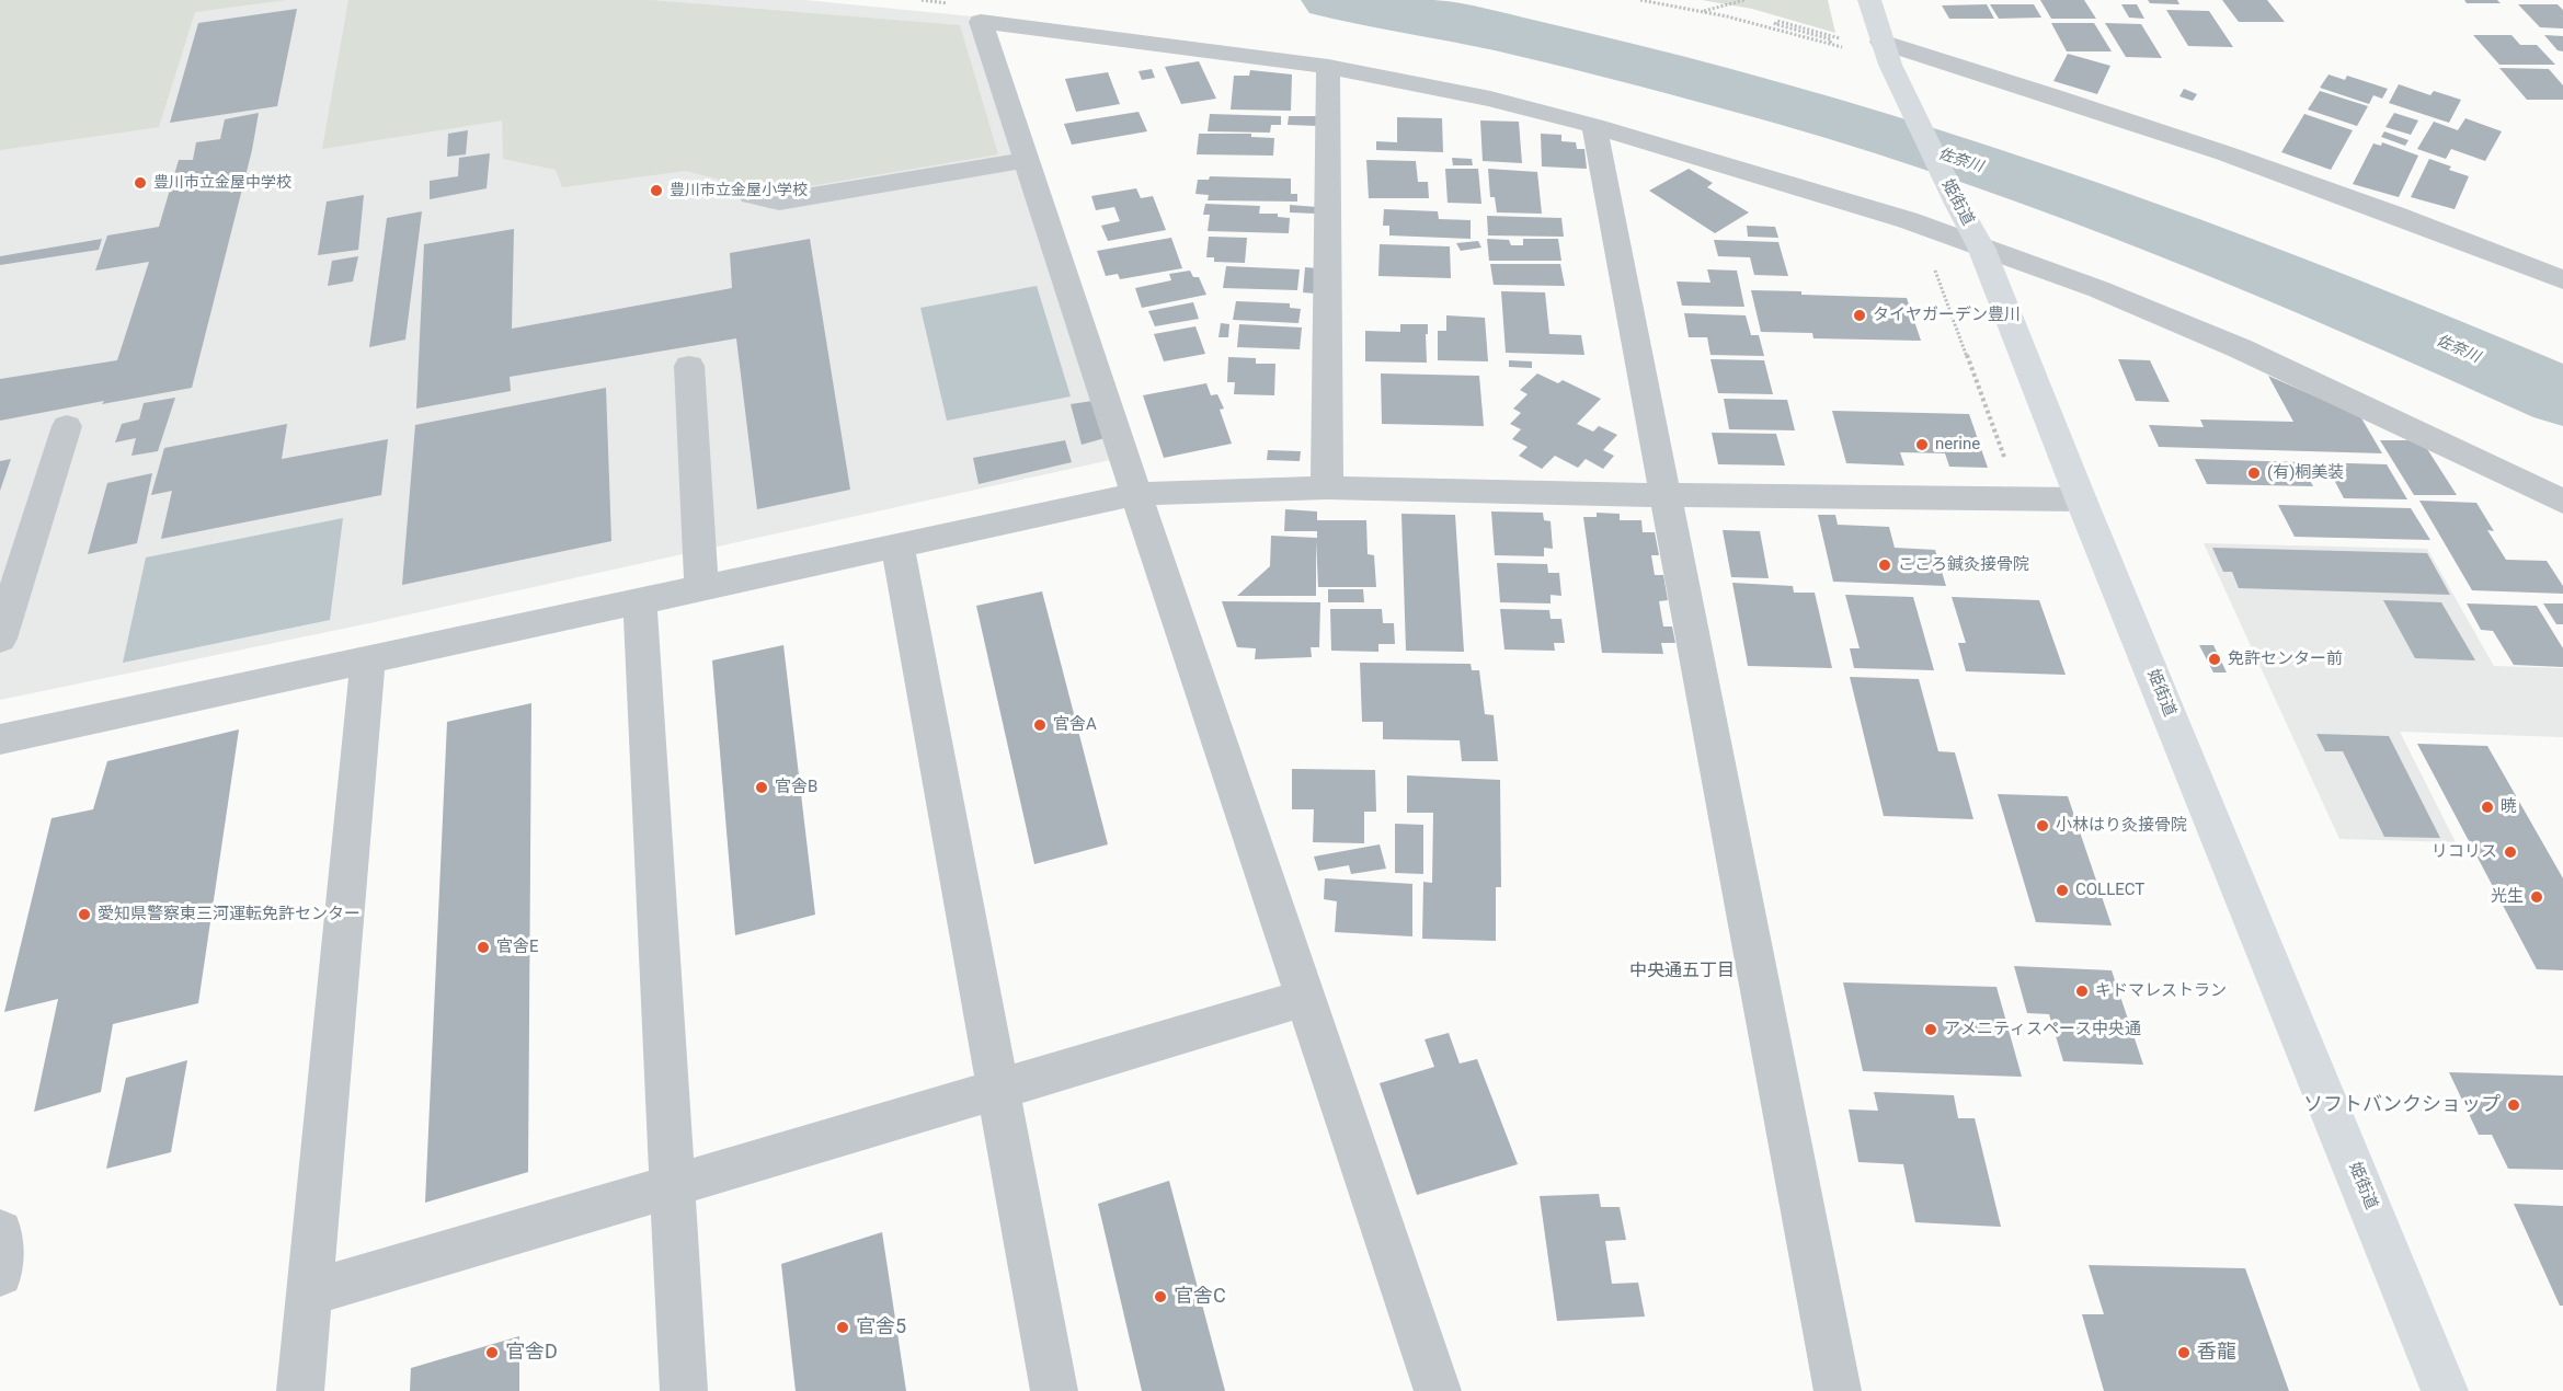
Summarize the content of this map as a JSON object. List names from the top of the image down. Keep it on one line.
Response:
{"streets":{"main road":["姫街道"]},"districts":["中央通五丁目"],"water":["佐奈川"],"places":["豊川市立金屋中学校","豊川市立金屋小学校","タイヤガーデン豊川","nerine","(有)桐美装","こころ鍼灸接骨院","免許センター前","官舎A","官舎B","暁","小林はり灸接骨院","リコリス","COLLECT","光生","愛知県警察東三河運転免許センター","官舎E","キドマレストラン","アメニティスペース中央通","ソフトバンクショップ","官舎C","官舎5","官舎D","香龍"]}
